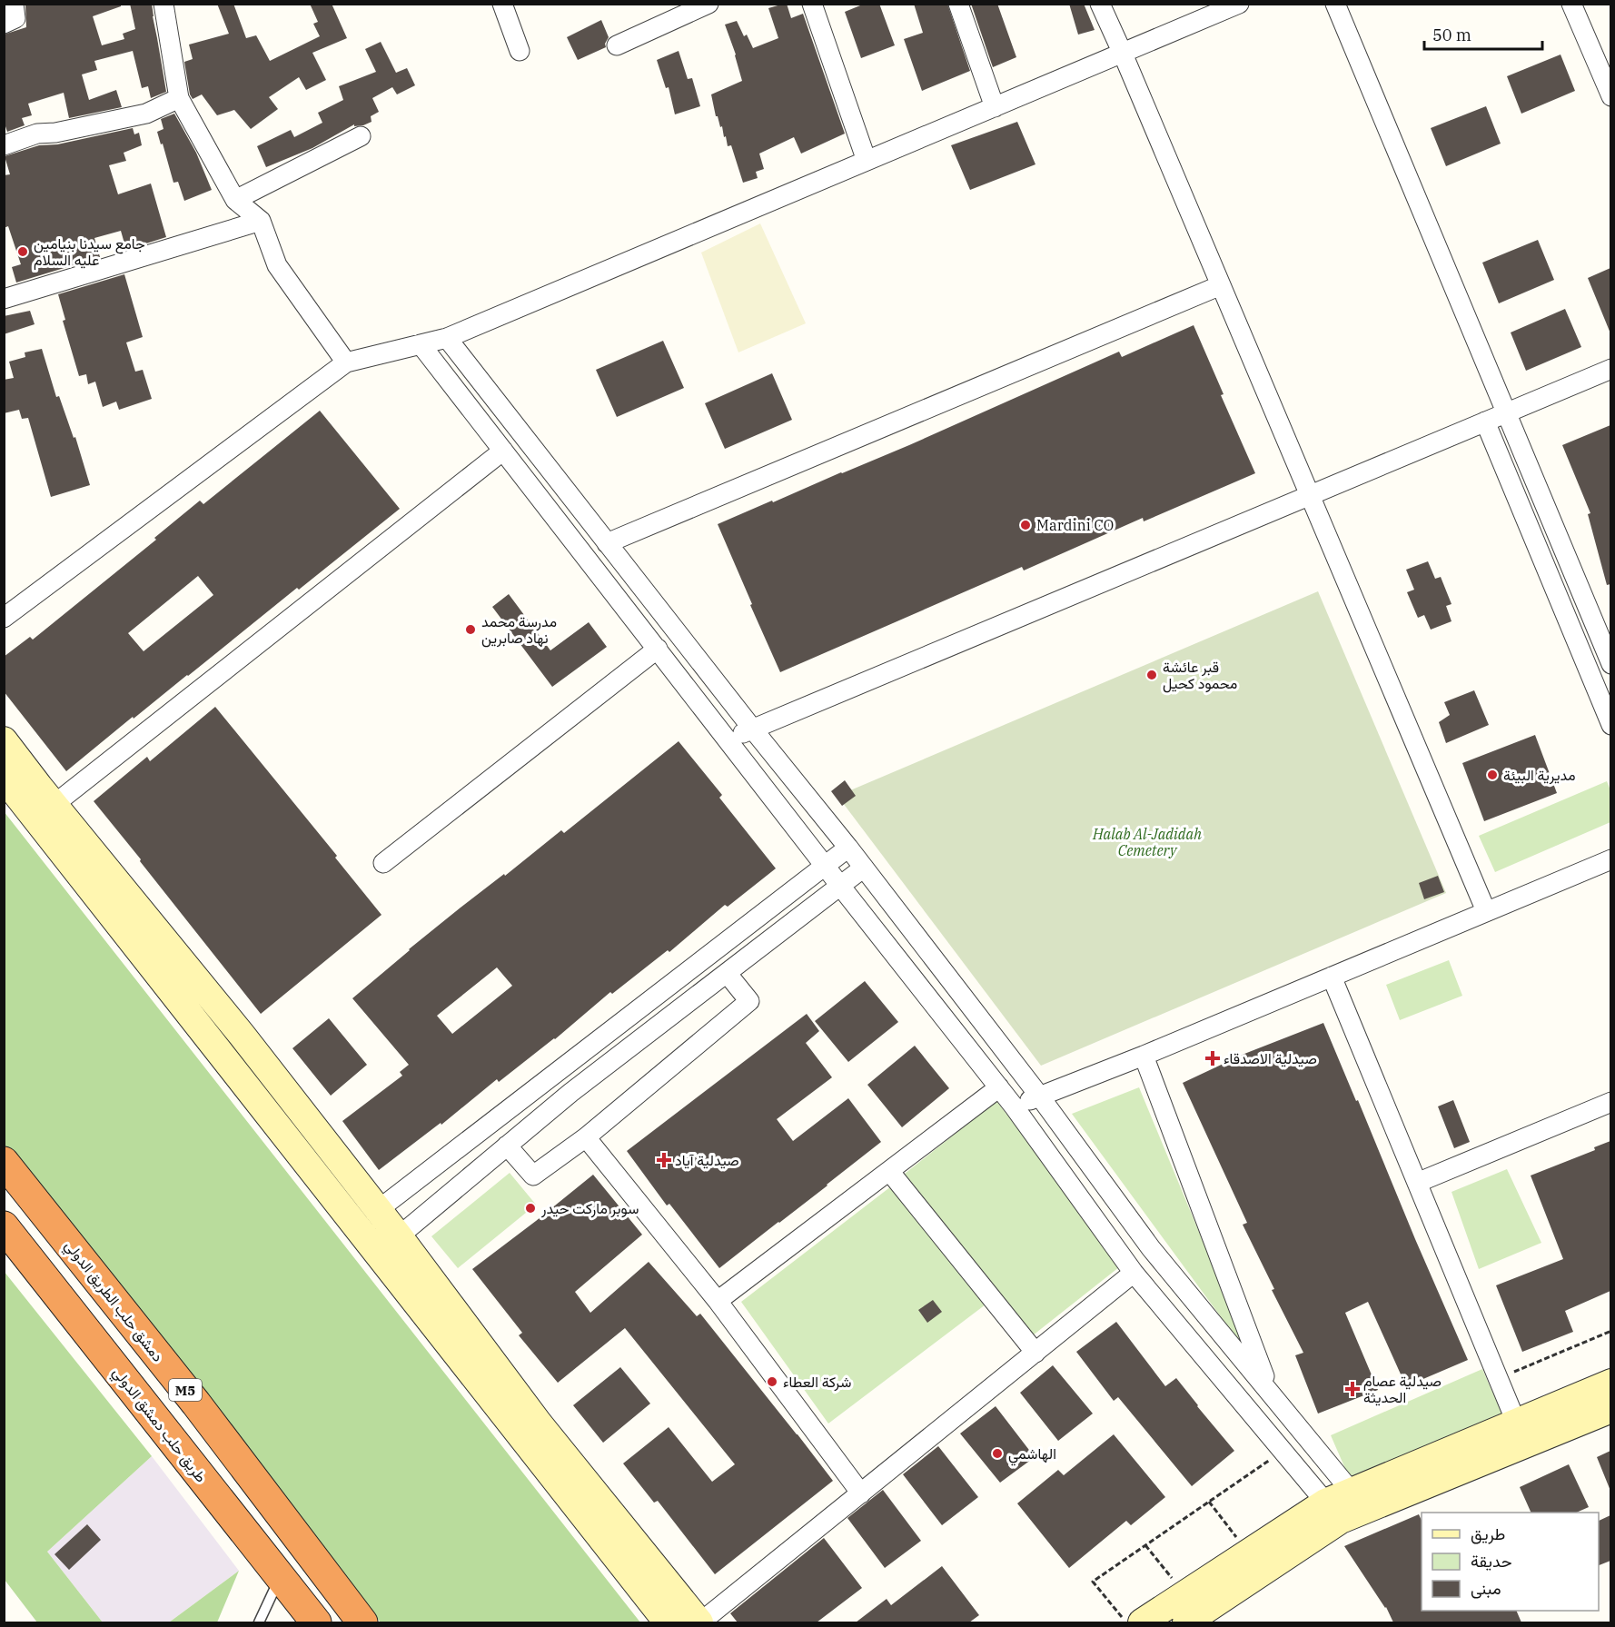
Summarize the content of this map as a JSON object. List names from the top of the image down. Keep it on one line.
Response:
{"streets":{"highway":["دمشق حلب الطريق الدولي","M5","طريق حلب دمشق الدولي"]},"parks":["Halab Al-Jadidah Cemetery"],"places":{"other":["جامع سيدنا بنيامين عليه السلام","Mardini CO","مدرسة محمد نهاد صابرين","قبر عائشة محمود كحيل","مديرية البيئة","سوبر ماركت حيدر","شركة العطاء","الهاشمي"],"health":["صيدلية الاصدقاء","صيدلية آياد","صيدلية عصام الحديثة"]},"legend":["طريق","حديقة","مبنى"],"scale_bar":"50 m"}
